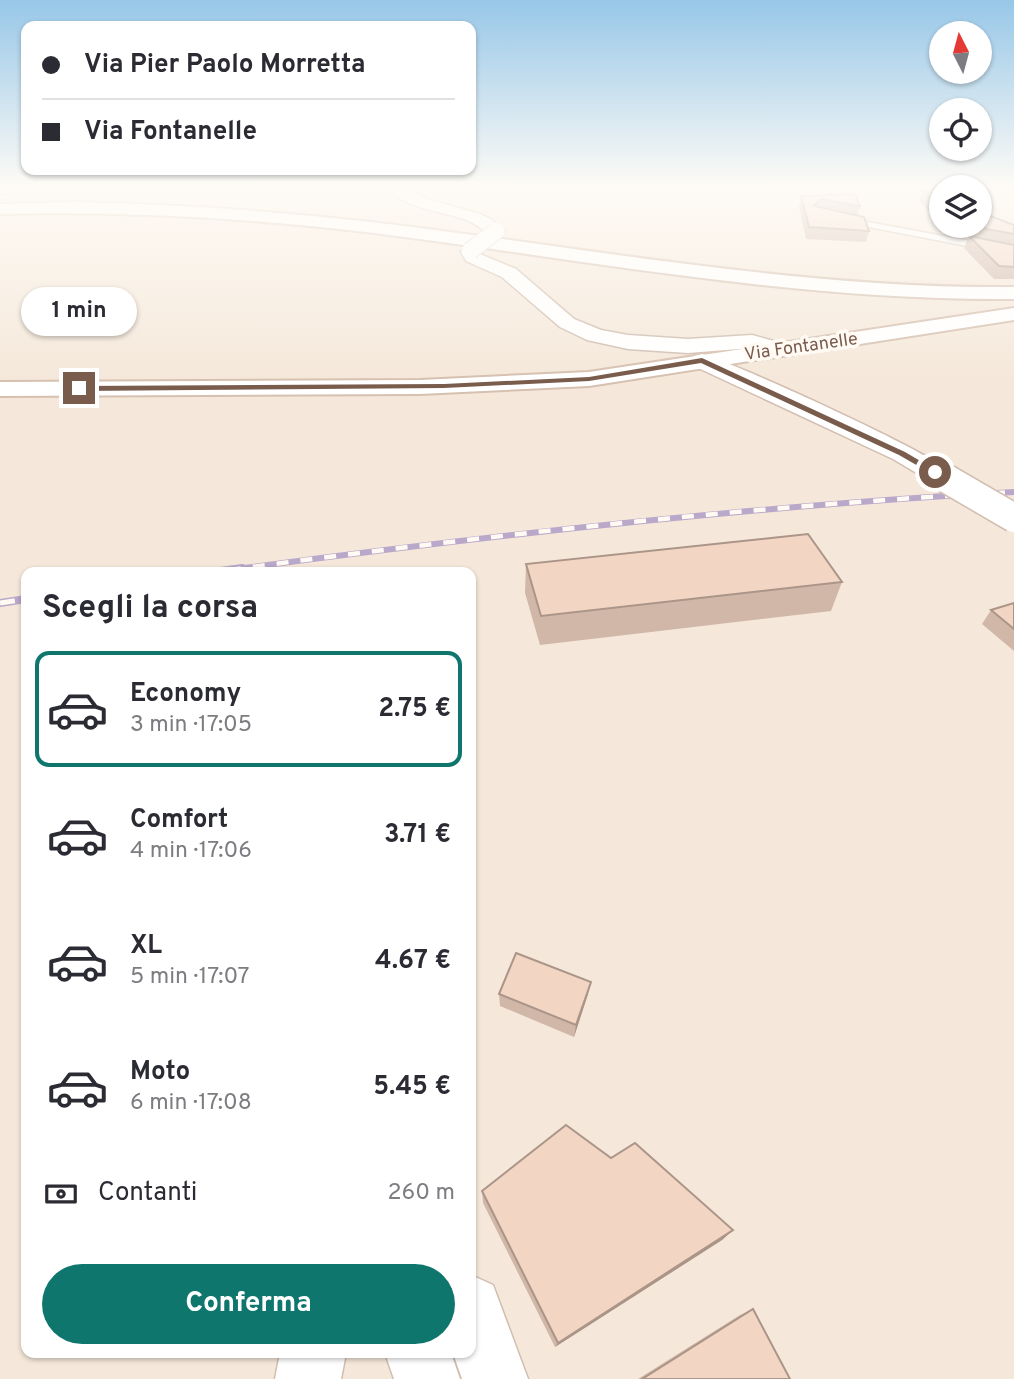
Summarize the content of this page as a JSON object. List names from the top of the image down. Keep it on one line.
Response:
{"streets":{"main road":["Via Fontanelle"]},"north":"top","page":{"banner":["Via Pier Paolo Morretta","Via Fontanelle"],"bubble":"1 min","heading":"Scegli la corsa","list":[{"name":"Economy","note":"3 min · 17:05","value":"2.75 €"},{"name":"Comfort","note":"4 min · 17:06","value":"3.71 €"},{"name":"XL","note":"5 min · 17:07","value":"4.67 €"},{"name":"Moto","note":"6 min · 17:08","value":"5.45 €"}],"pay":["Contanti","260 m"],"buttons":"Conferma"}}
